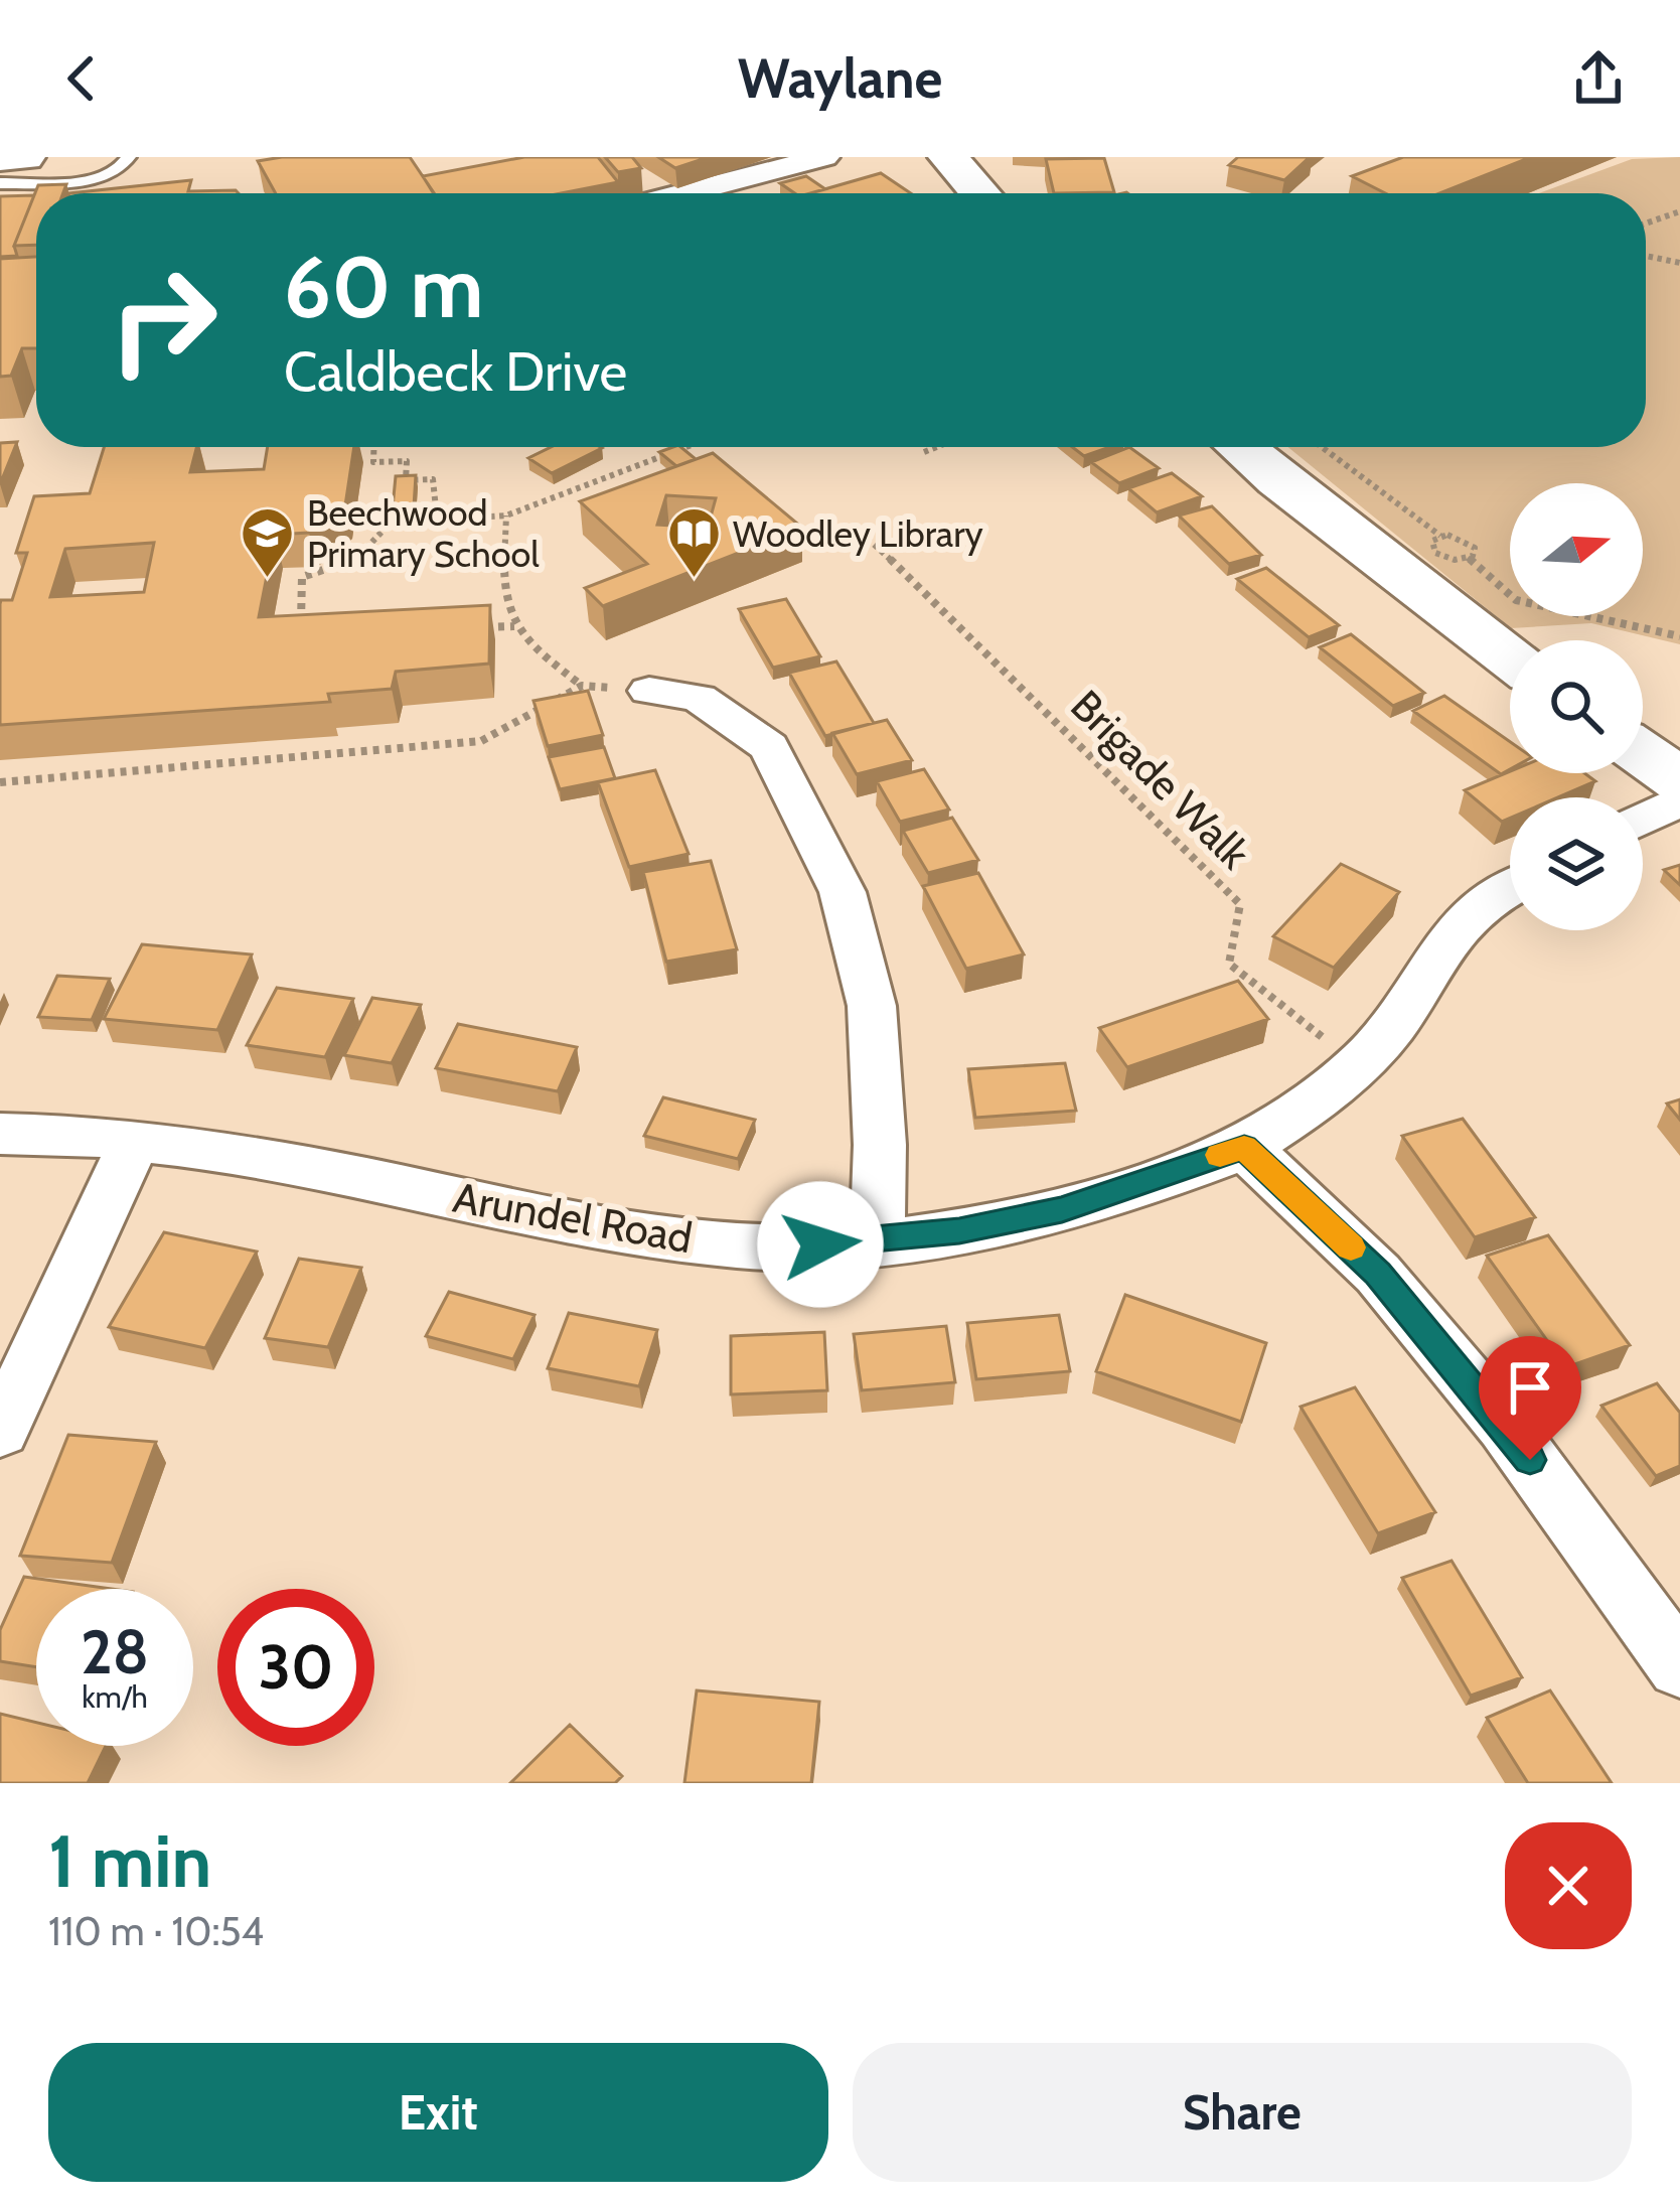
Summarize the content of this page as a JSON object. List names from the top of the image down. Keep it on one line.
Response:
{"streets":{"street":["Arundel Road"],"path":["Brigade Walk"]},"crossings":[["Brigade Walk","Arundel Road"]],"places":{"school or university":["Beechwood Primary School"],"library":["Woodley Library"]},"north":"right","page":{"header":"Waylane","turn":["60 m","Caldbeck Drive"],"speed":"28 km/h","limit":"30","heading":["1 min","110 m · 10:54"],"buttons":["Exit","Share"]}}
